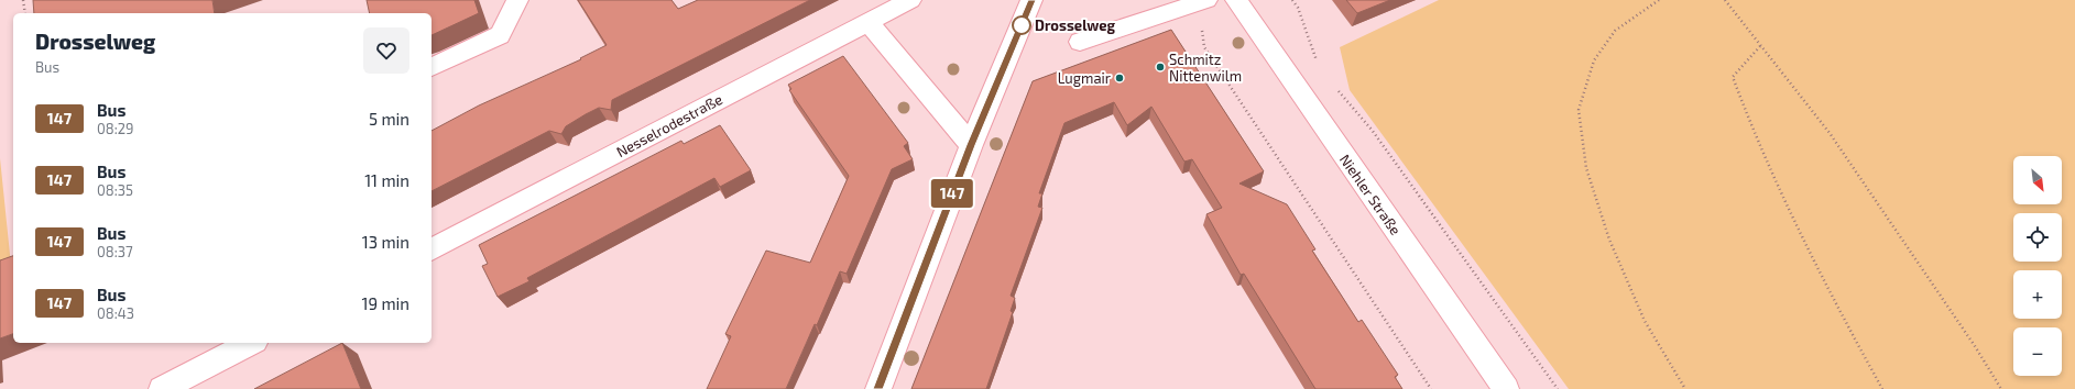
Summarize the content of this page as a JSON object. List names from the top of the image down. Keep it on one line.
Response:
{"streets":{"street":["Nesselrodestraße","Niehler Straße"]},"places":["Drosselweg","Schmitz Nittenwilm","Lugmair"],"lines":["bus line 147"],"north":"bottom right","page":{"on_map":"147","heading":["Drosselweg","Bus"],"list":[{"mark":"147","name":"Bus","note":"08:29","value":"5 min"},{"mark":"147","name":"Bus","note":"08:35","value":"11 min"},{"mark":"147","name":"Bus","note":"08:37","value":"13 min"},{"mark":"147","name":"Bus","note":"08:43","value":"19 min"}],"map_buttons":["+","−"]}}
